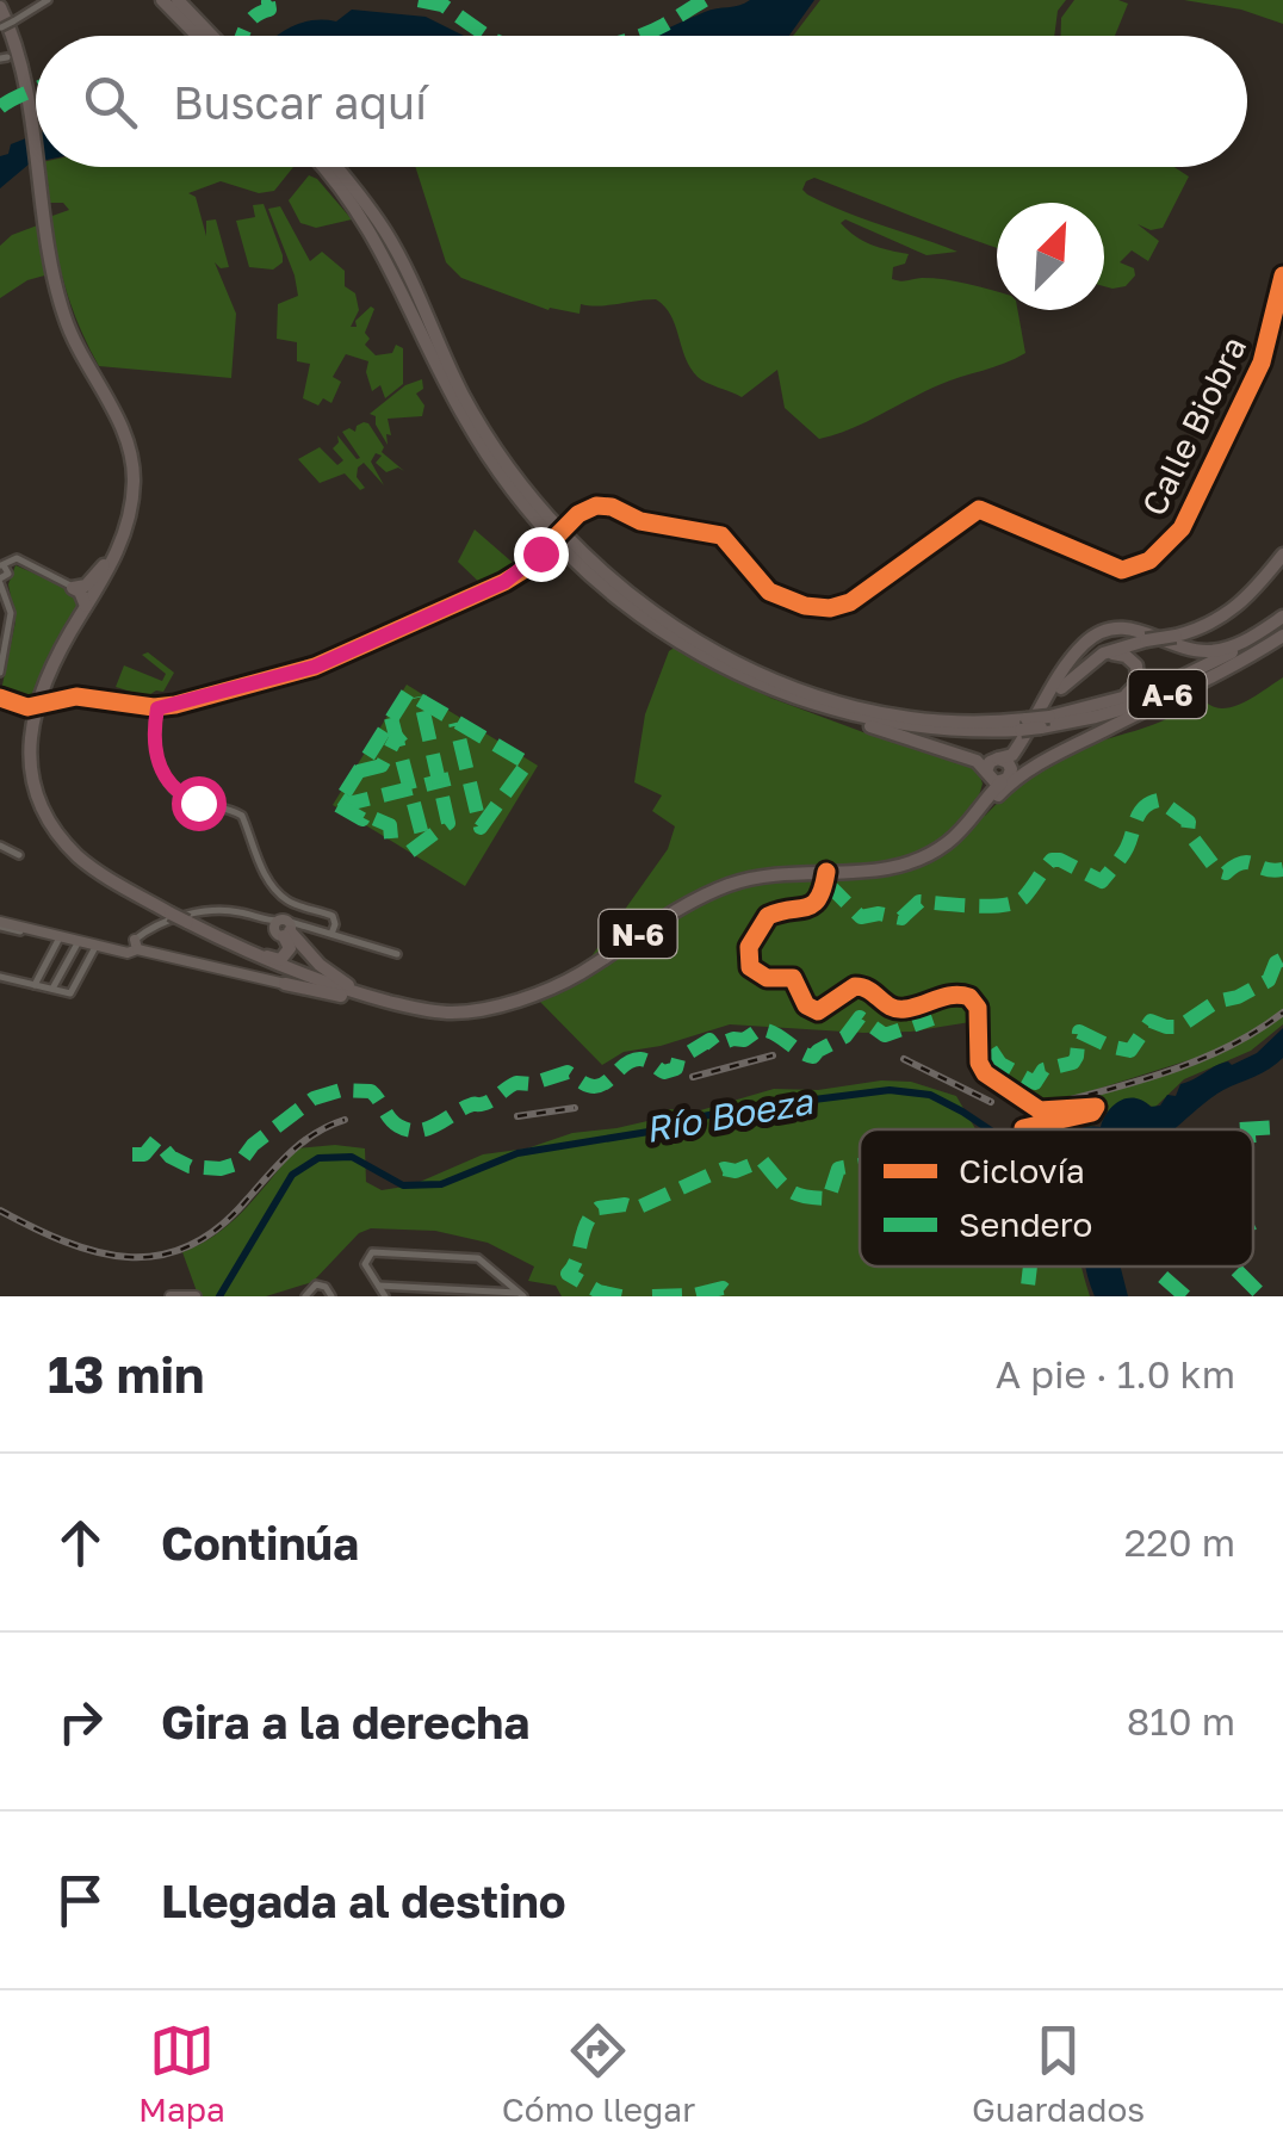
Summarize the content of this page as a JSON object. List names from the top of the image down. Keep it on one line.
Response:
{"streets":{"highway":["A-6","N-6"],"street":["Calle Biobra"]},"water":["Río Boeza"],"legend":["Ciclovía","Sendero"],"north":"top right","page":{"search":"Buscar aquí","heading":["13 min","A pie · 1.0 km"],"list":[["Continúa","220 m"],["Gira a la derecha","810 m"],"Llegada al destino"],"nav":["Mapa","Cómo llegar","Guardados"]}}
